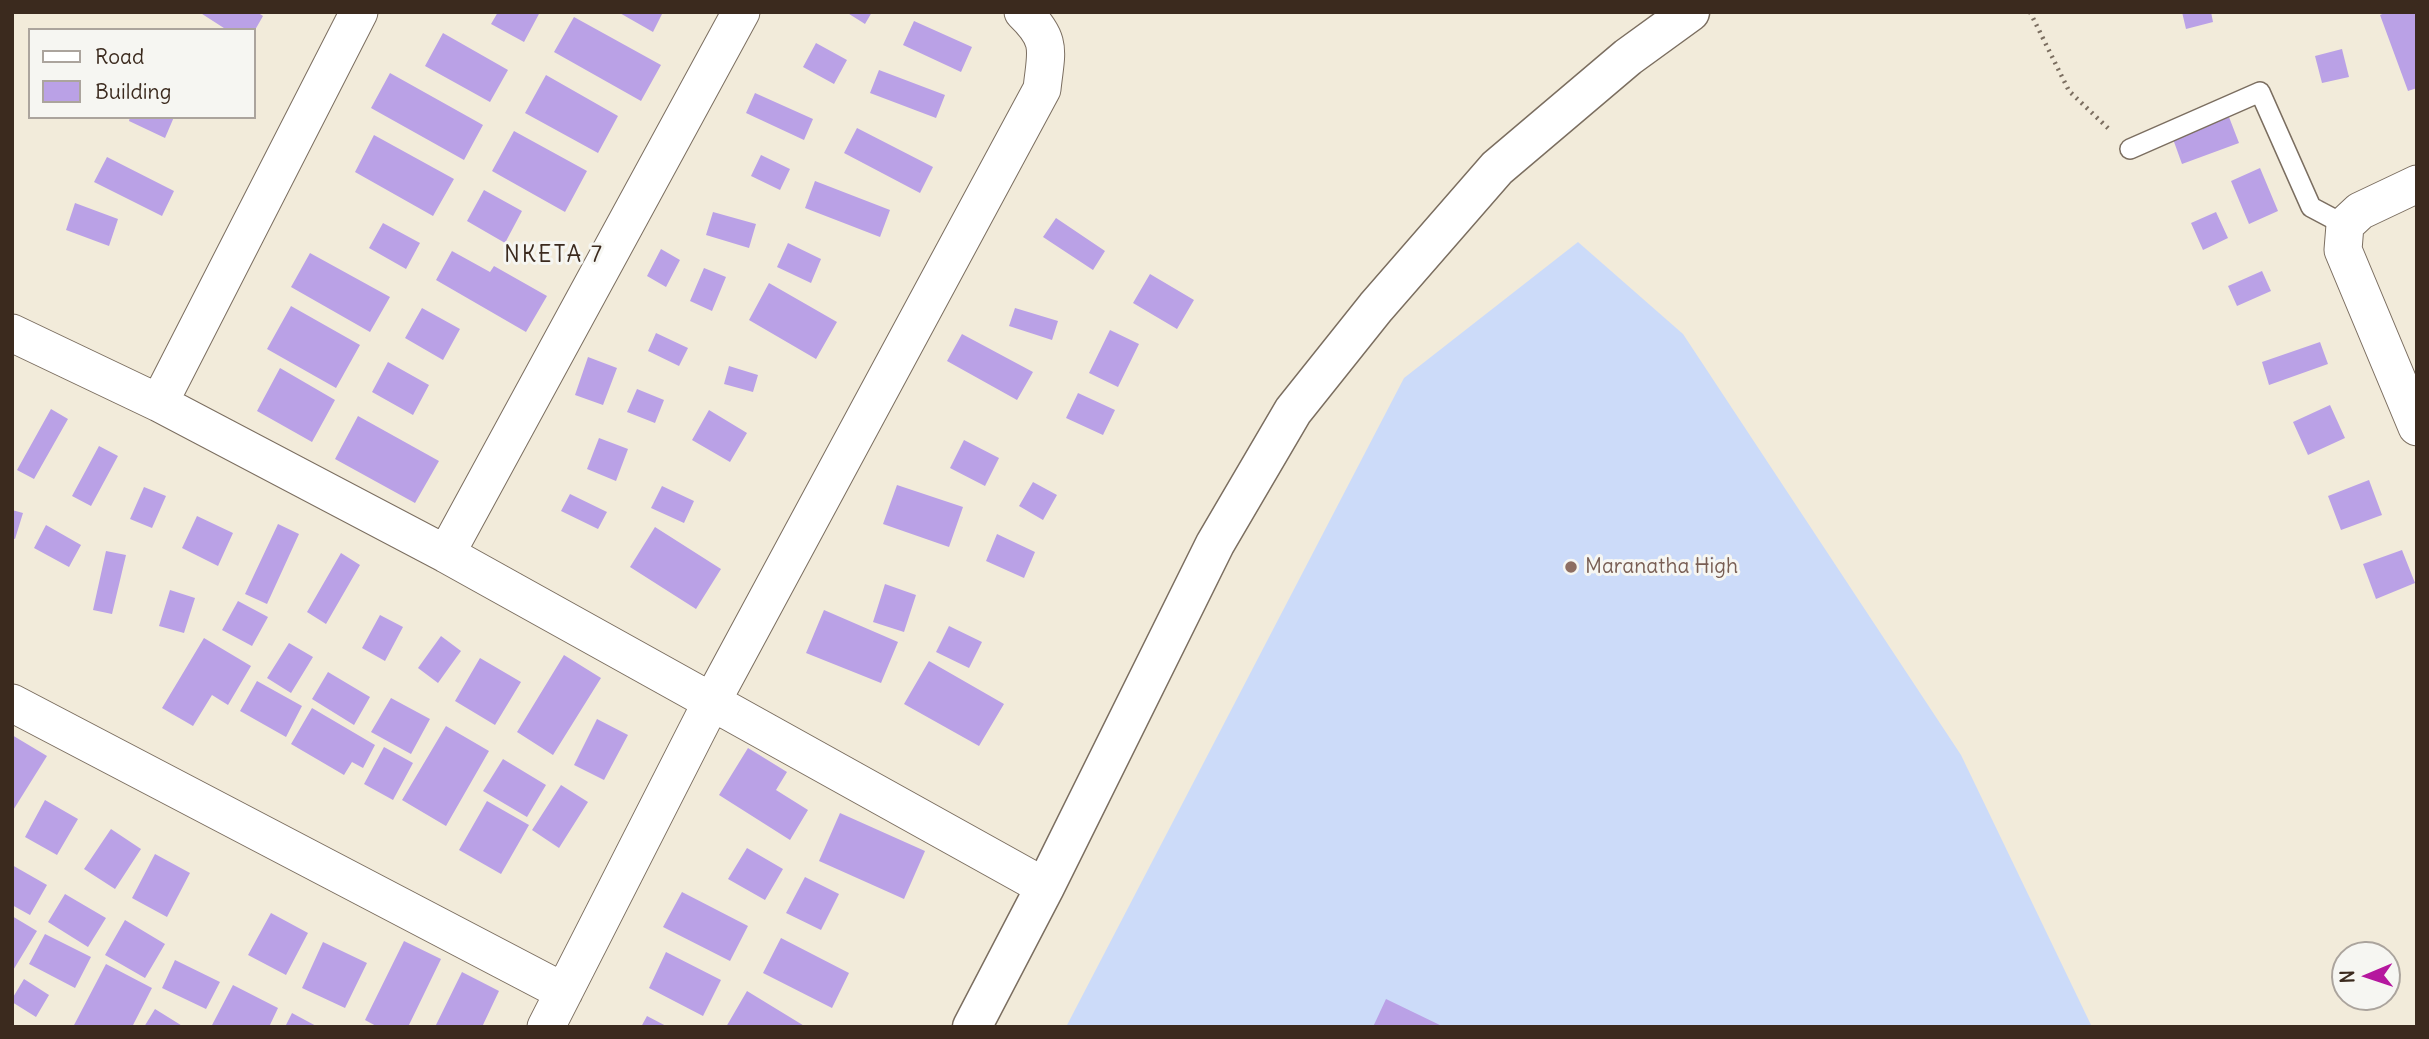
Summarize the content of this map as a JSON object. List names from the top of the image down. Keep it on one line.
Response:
{"districts":["NKETA 7"],"places":["Maranatha High"],"legend":["Road","Building"],"north":"left"}
